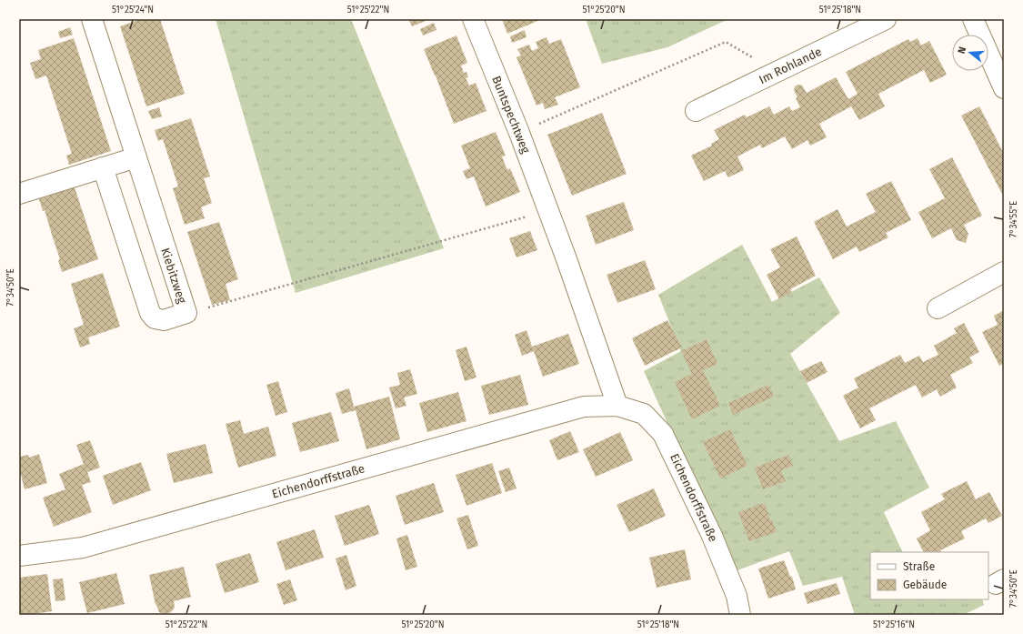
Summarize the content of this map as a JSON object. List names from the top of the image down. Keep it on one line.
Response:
{"streets":{"street":["Im Rohlande","Buntspechtweg","Kiebitzweg","Eichendorffstraße"]},"legend":["Straße","Gebäude"],"north":"left","coordinates":["51°25'24\"N","51°25'22\"N","51°25'20\"N","51°25'18\"N","7°34'55\"E","7°34'50\"E","51°25'16\"N"]}
